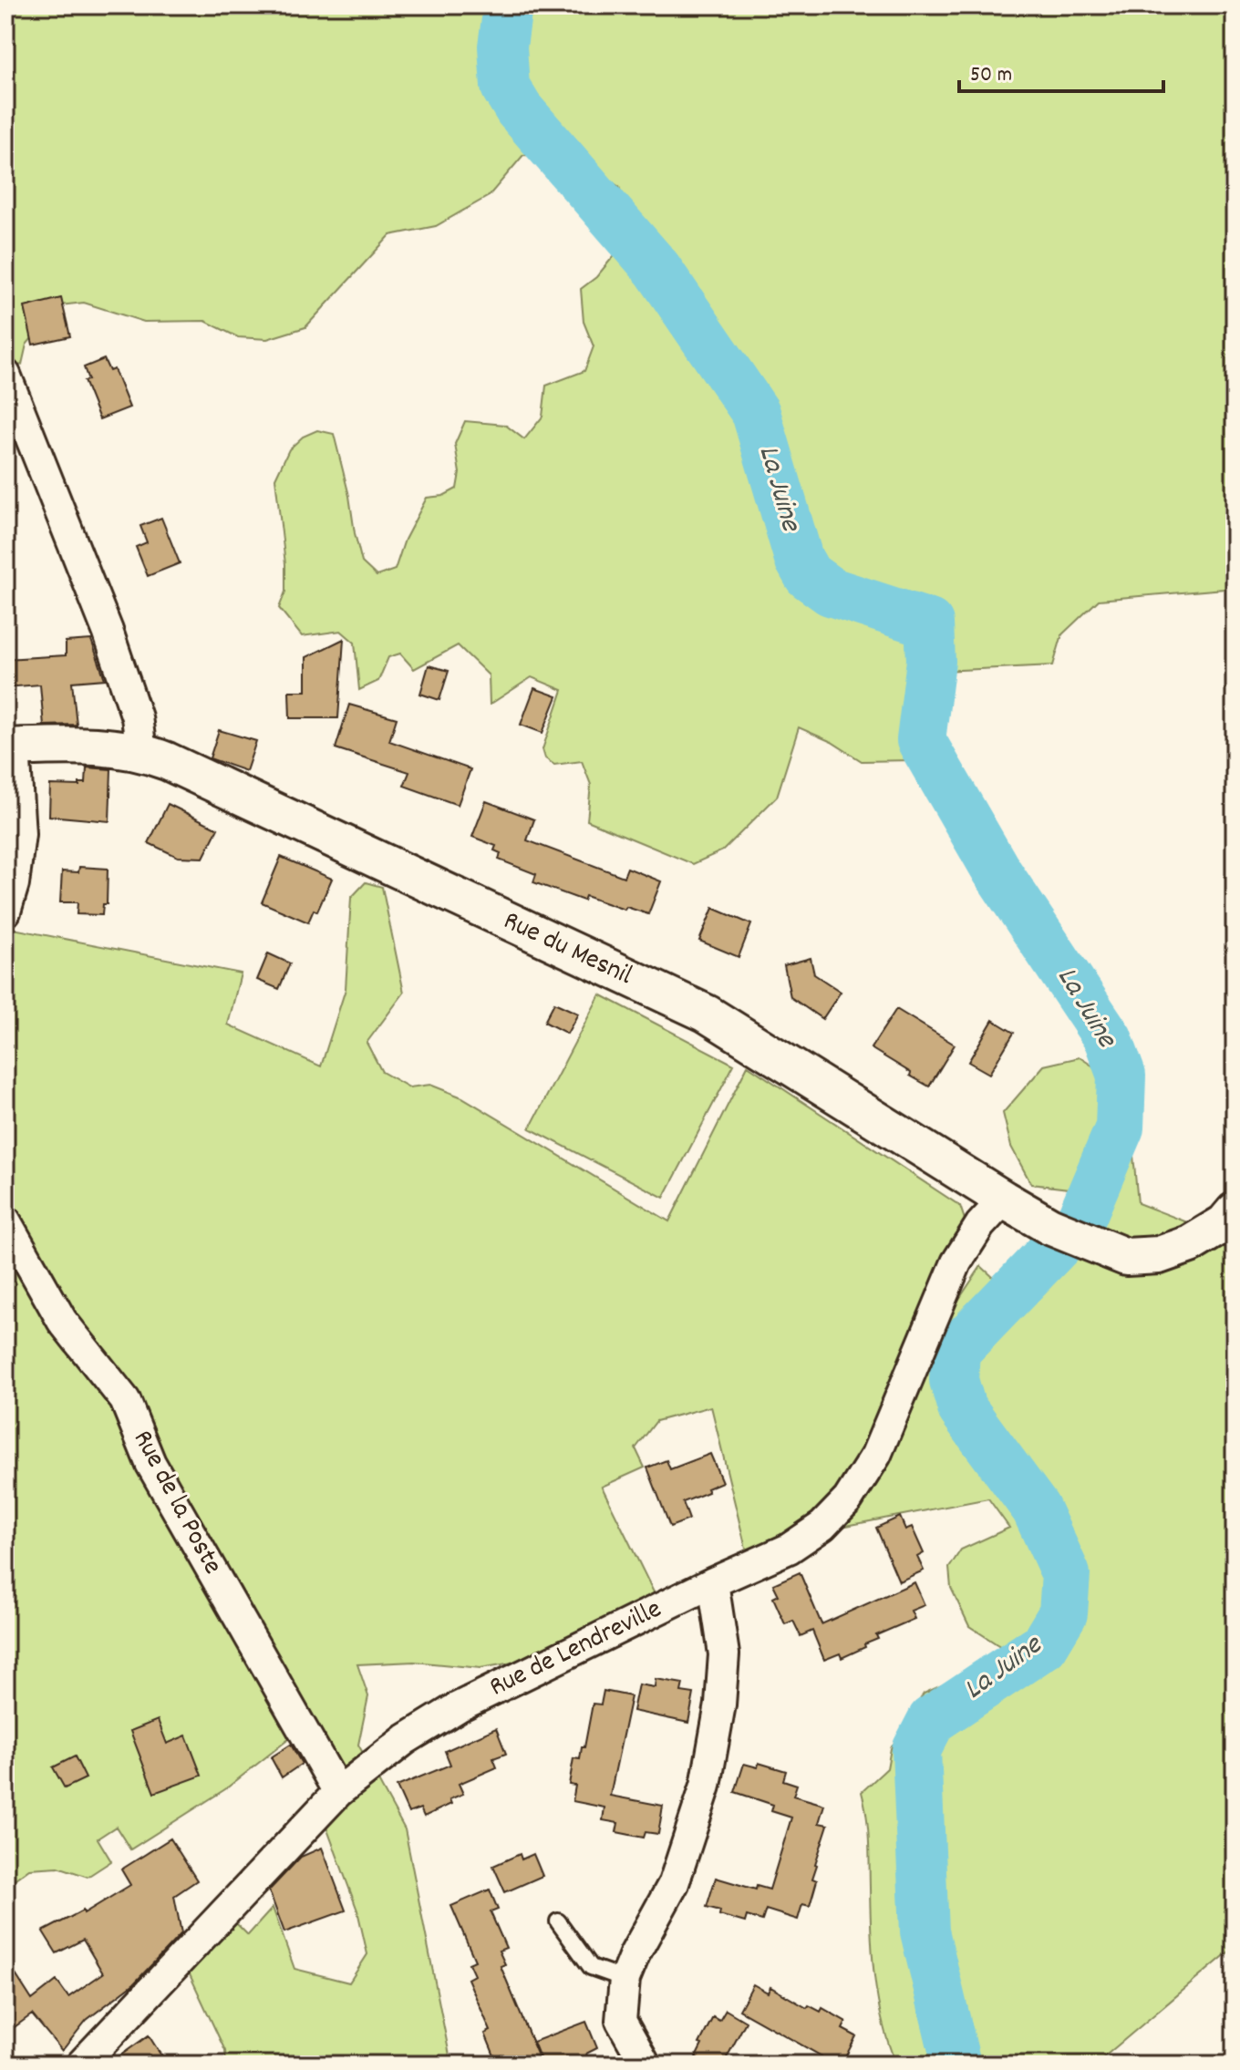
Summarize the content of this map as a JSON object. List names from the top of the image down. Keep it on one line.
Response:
{"streets":{"street":["Rue du Mesnil","Rue de la Poste","Rue de Lendreville"]},"crossings":[["Rue du Mesnil","Rue de Lendreville"],["Rue de la Poste","Rue de Lendreville"]],"water":["La Juine"],"scale_bar":"50 m"}
